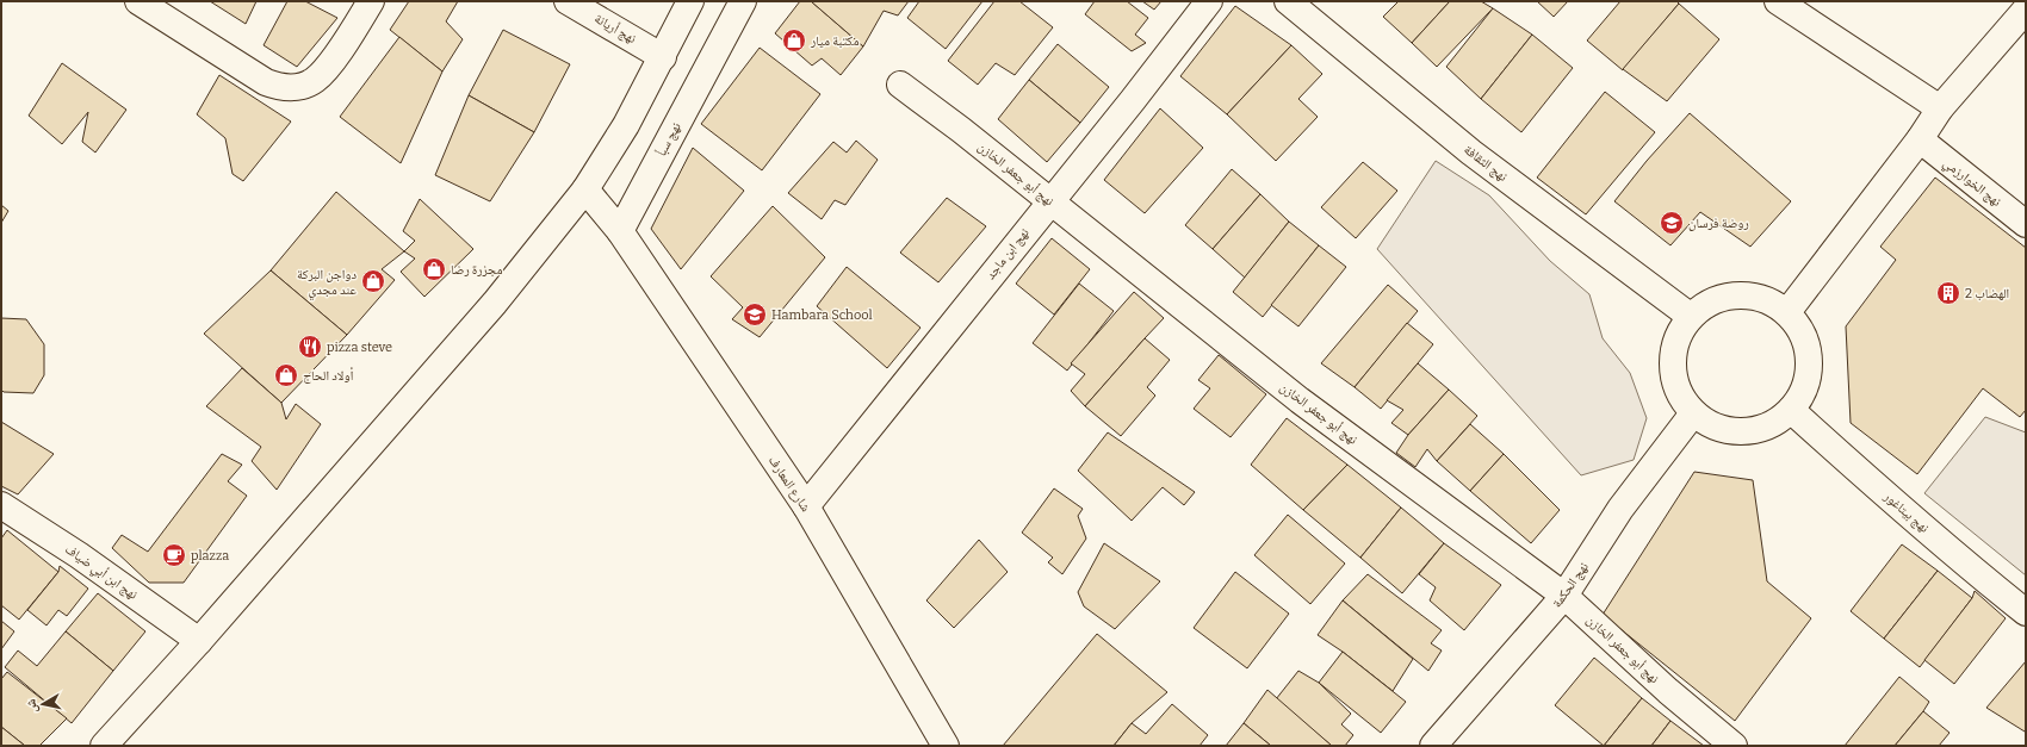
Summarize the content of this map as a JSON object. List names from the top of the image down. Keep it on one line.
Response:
{"streets":{"street":["نهج أريانة","نهج سبأ","نهج الثقافة","نهج أبو جعفر الخازن","نهج الخوارزمي","نهج ابن ماجد","شارع المعارف","نهج بيتاغور","نهج ابن أبي ضياف","نهج الحكمة"]},"crossings":[["نهج سبأ","شارع المعارف"],["نهج الثقافة","نهج بيتاغور"],["نهج الثقافة","نهج الحكمة"],["نهج أبو جعفر الخازن","نهج ابن ماجد"],["نهج أبو جعفر الخازن","نهج الحكمة"],["نهج ابن ماجد","شارع المعارف"],["نهج بيتاغور","نهج الحكمة"]],"places":{"shop":["مكتبة ميار","مجزرة رضا","دواجن البركة عند مجدي","أولاد الحاج"],"school or university":["روضة فرسان","Hambara School"],"building":["الهضاب 2"],"restaurant":["pizza steve"],"cafe":["plazza"]},"north":"left"}
